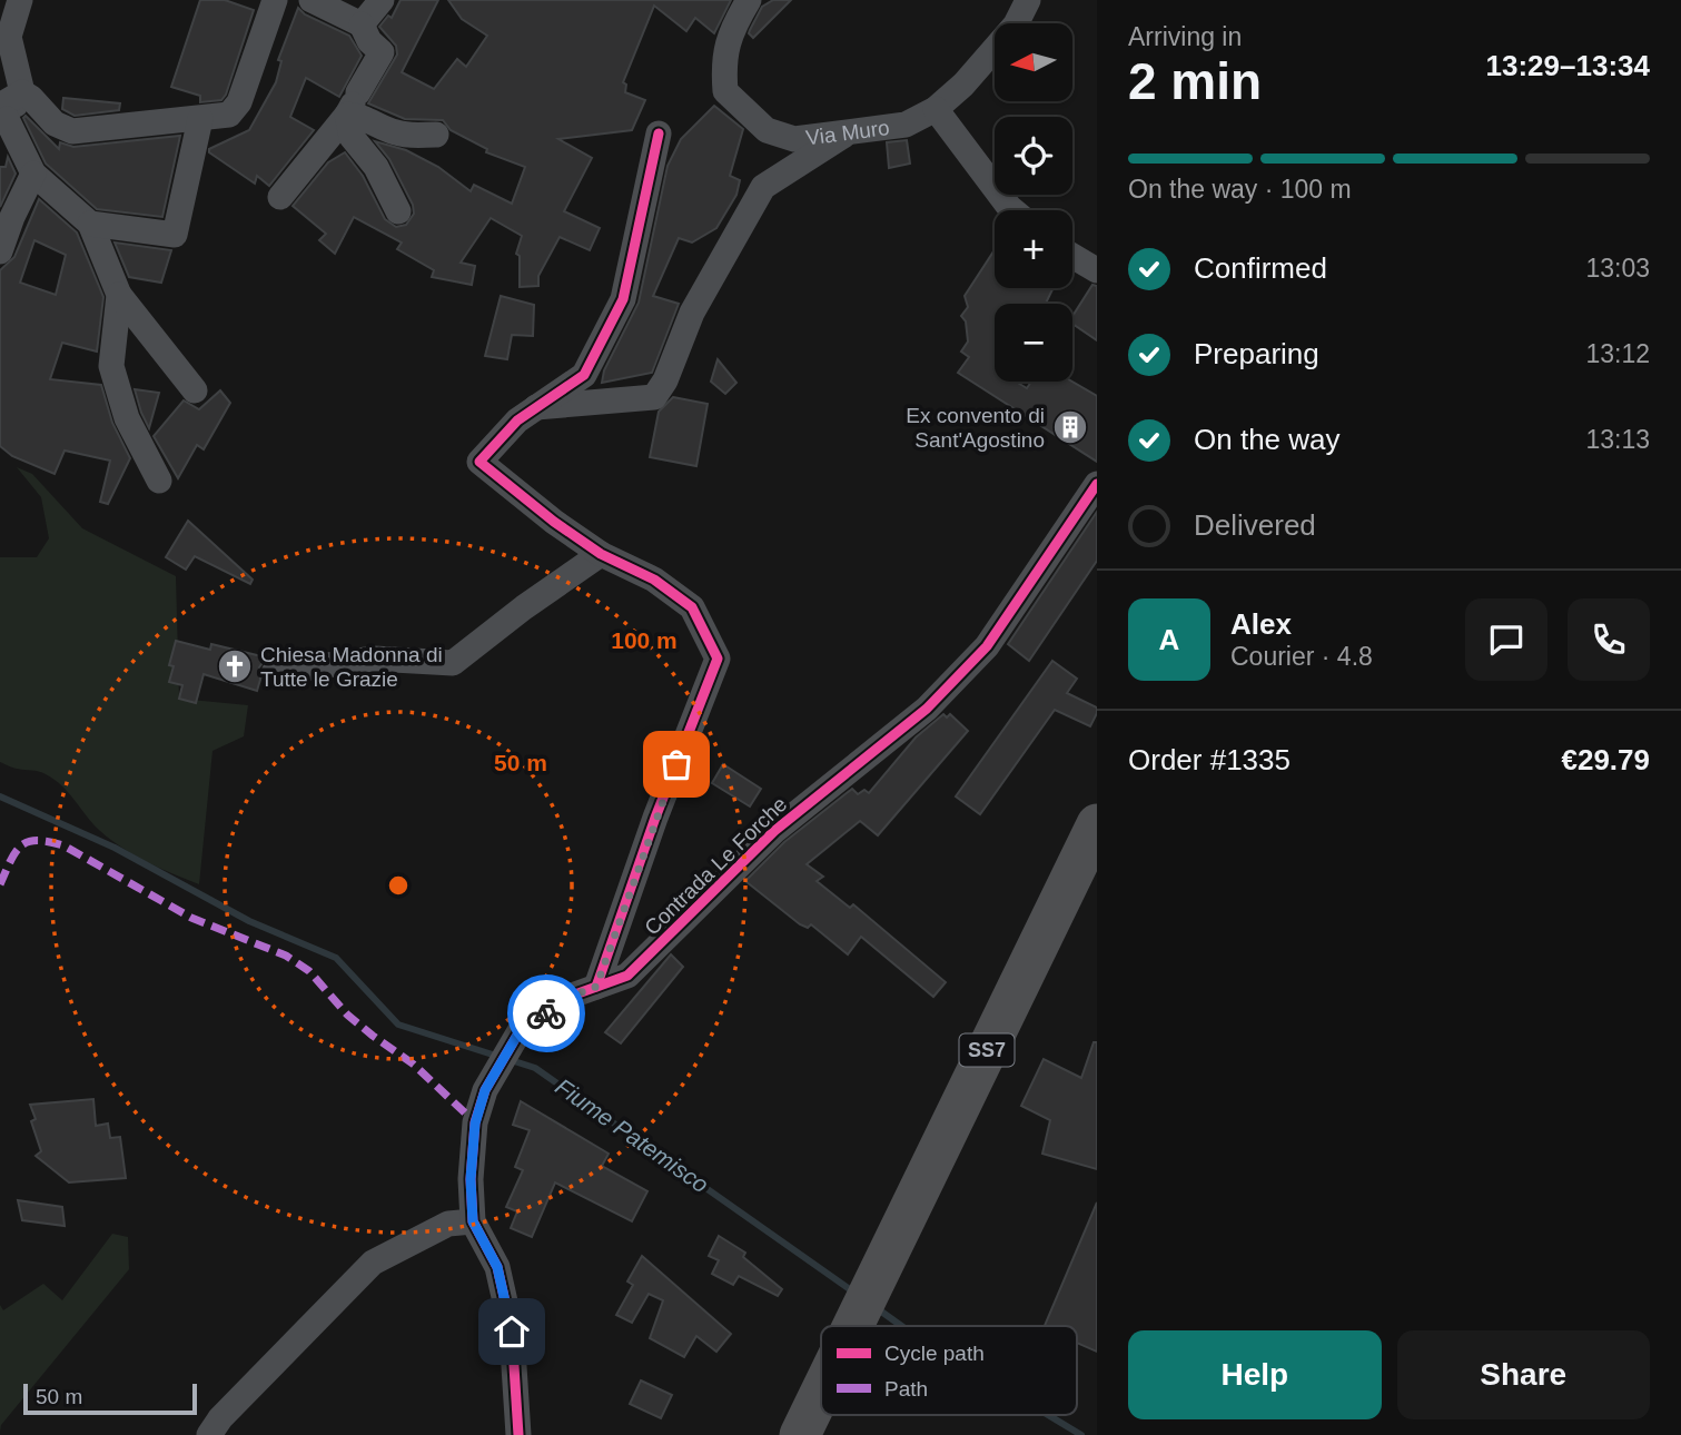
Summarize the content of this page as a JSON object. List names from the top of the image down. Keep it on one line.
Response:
{"streets":{"main road":["SS7"],"street":["Via Muro","Contrada Le Forche"]},"water":["Fiume Patemisco"],"places":{"building":["Ex convento di Sant'Agostino"],"church":["Chiesa Madonna di Tutte le Grazie"]},"legend":["Cycle path","Path"],"scale_bar":"50 m","north":"left","page":{"heading":["2 min","Arriving in","13:29–13:34"],"panel":["Alex","Courier · 4.8","Order #1335","€29.79"],"map_buttons":["+","−"],"bar":"On the way · 100 m","list":[["Confirmed","13:03"],["Preparing","13:12"],["On the way","13:13"],"Delivered"],"round":"A","buttons":["Help","Share"],"scale":"50 m"},"rings":["100 m","50 m"]}
